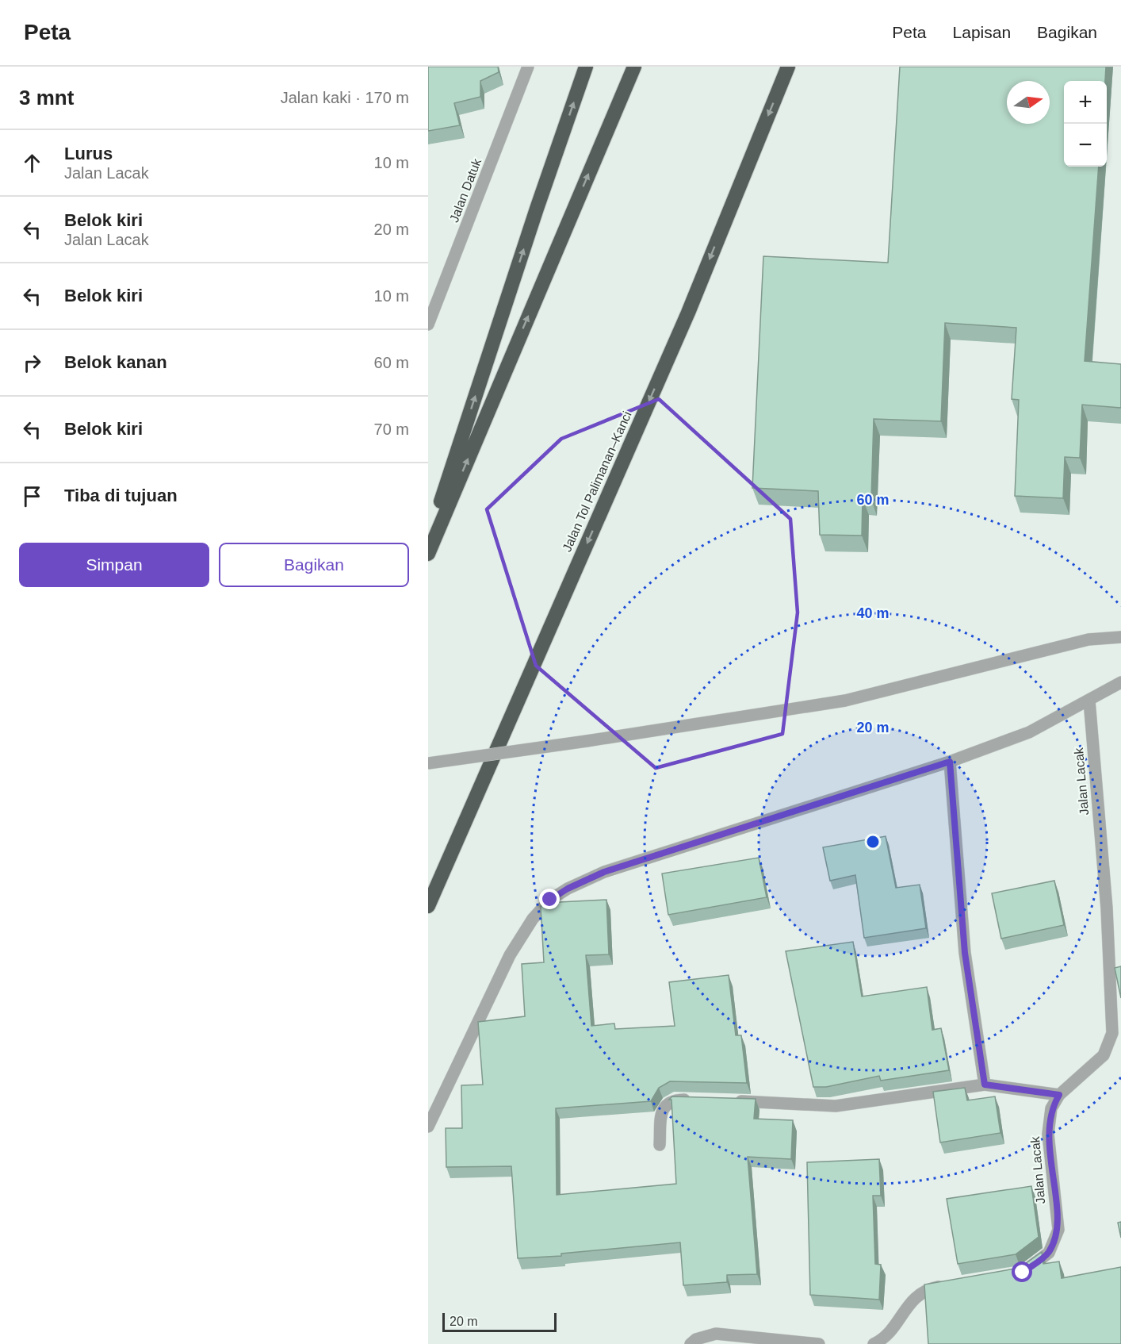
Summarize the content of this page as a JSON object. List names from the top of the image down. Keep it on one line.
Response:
{"streets":{"highway":["Jalan Tol Palimanan–Kanci"],"street":["Jalan Datuk","Jalan Lacak"]},"one_way":["Jalan Tol Palimanan–Kanci"],"scale_bar":"20 m","north":"right","page":{"header":"Peta","nav":["Peta","Lapisan","Bagikan"],"heading":["3 mnt","Jalan kaki · 170 m"],"map_buttons":["+","−"],"list":[["Lurus","Jalan Lacak","10 m"],["Belok kiri","Jalan Lacak","20 m"],["Belok kiri","10 m"],["Belok kanan","60 m"],["Belok kiri","70 m"],"Tiba di tujuan"],"buttons":["Simpan","Bagikan"],"scale":"20 m"},"rings":["60 m","40 m","20 m"]}
